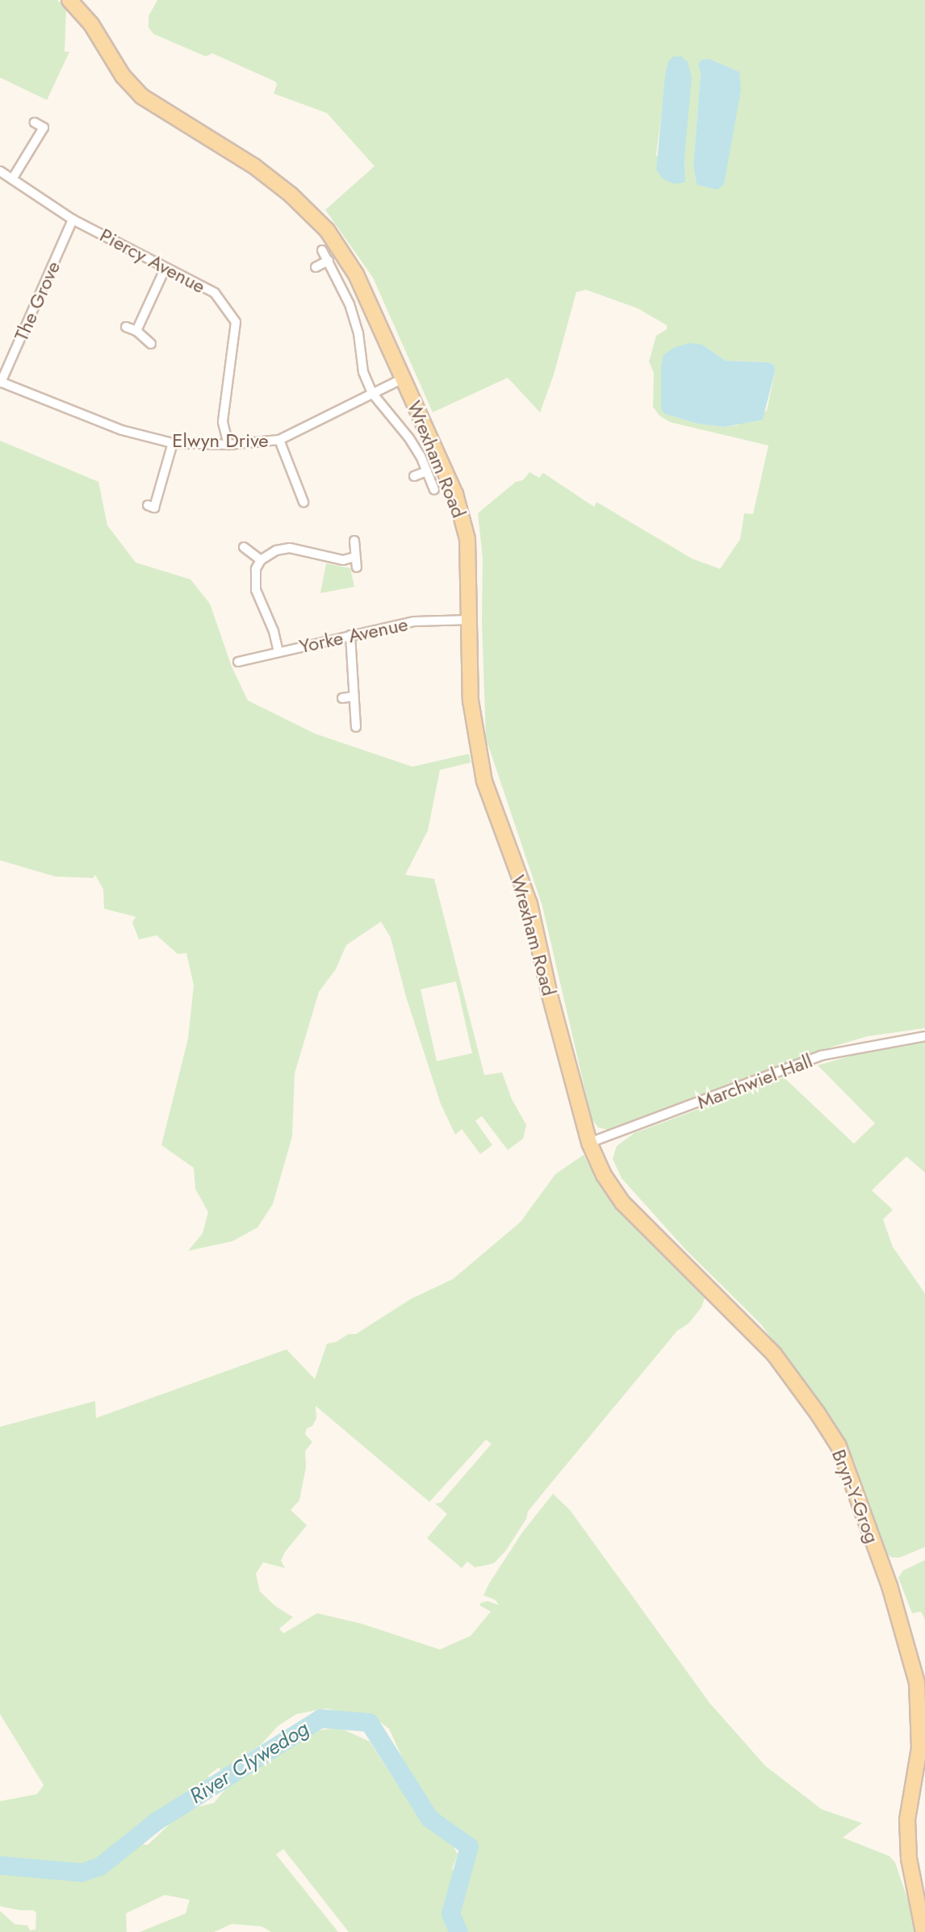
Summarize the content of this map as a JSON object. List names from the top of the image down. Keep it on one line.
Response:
{"streets":{"main road":["Wrexham Road","Bryn-Y-Grog"],"street":["Piercy Avenue","The Grove","Elwyn Drive","Yorke Avenue","Marchwiel Hall"]},"crossings":[["Piercy Avenue","The Grove"],["Piercy Avenue","Elwyn Drive"],["The Grove","Elwyn Drive"],["Elwyn Drive","Wrexham Road"],["Wrexham Road","Yorke Avenue"],["Wrexham Road","Marchwiel Hall"],["Wrexham Road","Bryn-Y-Grog"],["Marchwiel Hall","Bryn-Y-Grog"]],"water":["River Clywedog"]}
